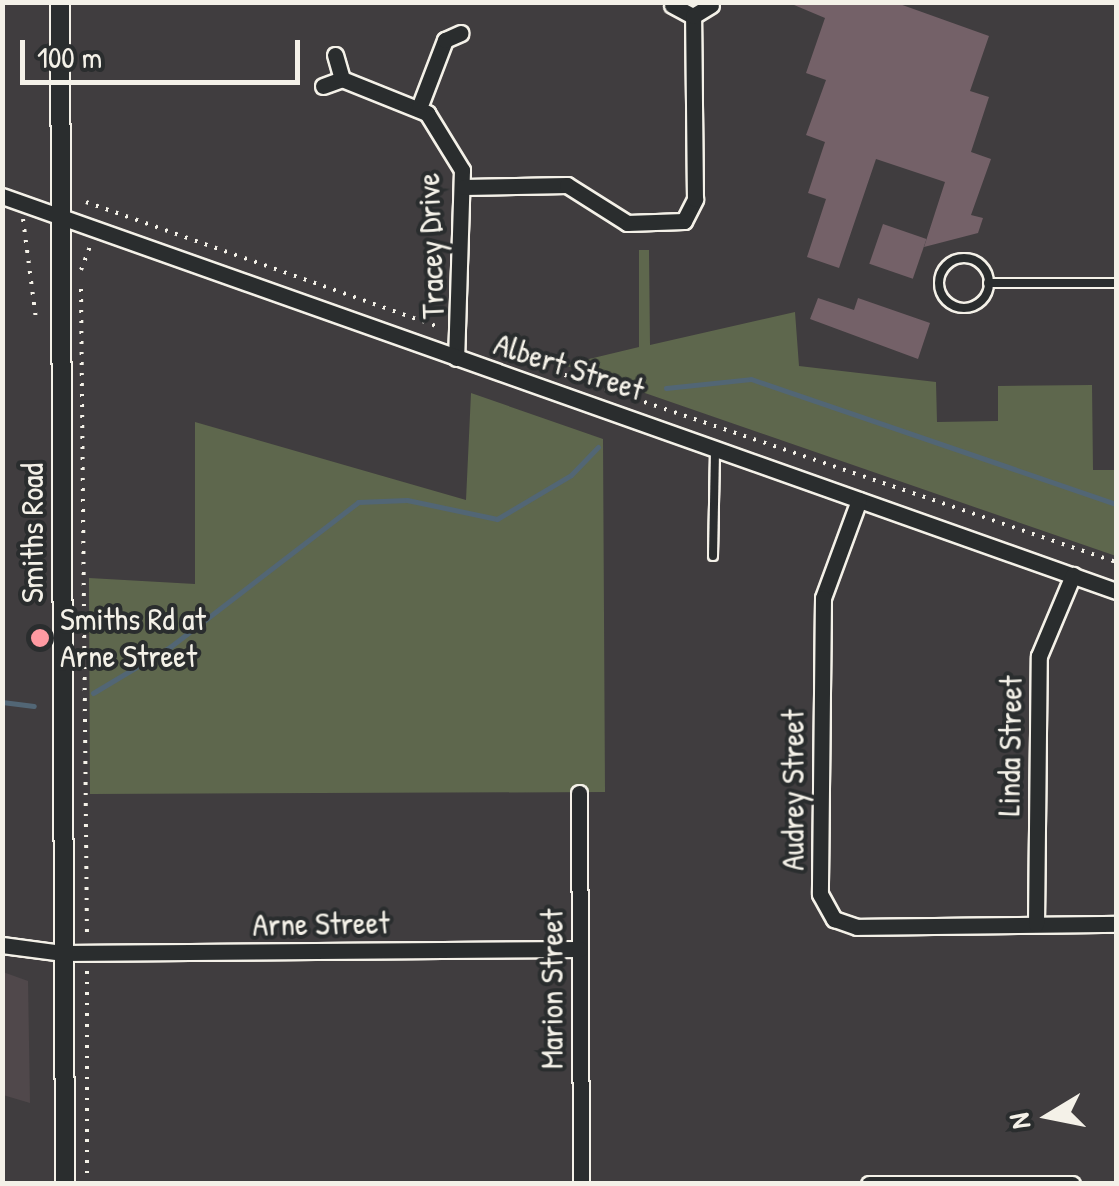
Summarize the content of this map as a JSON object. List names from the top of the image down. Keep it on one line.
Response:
{"streets":{"street":["Tracey Drive","Albert Street","Smiths Road","Linda Street","Audrey Street","Arne Street","Marion Street"]},"crossings":[["Tracey Drive","Albert Street"],["Albert Street","Smiths Road"],["Albert Street","Linda Street"],["Albert Street","Audrey Street"],["Smiths Road","Arne Street"],["Linda Street","Audrey Street"],["Arne Street","Marion Street"]],"places":["Smiths Rd at Arne Street"],"scale_bar":"100 m","north":"left"}
